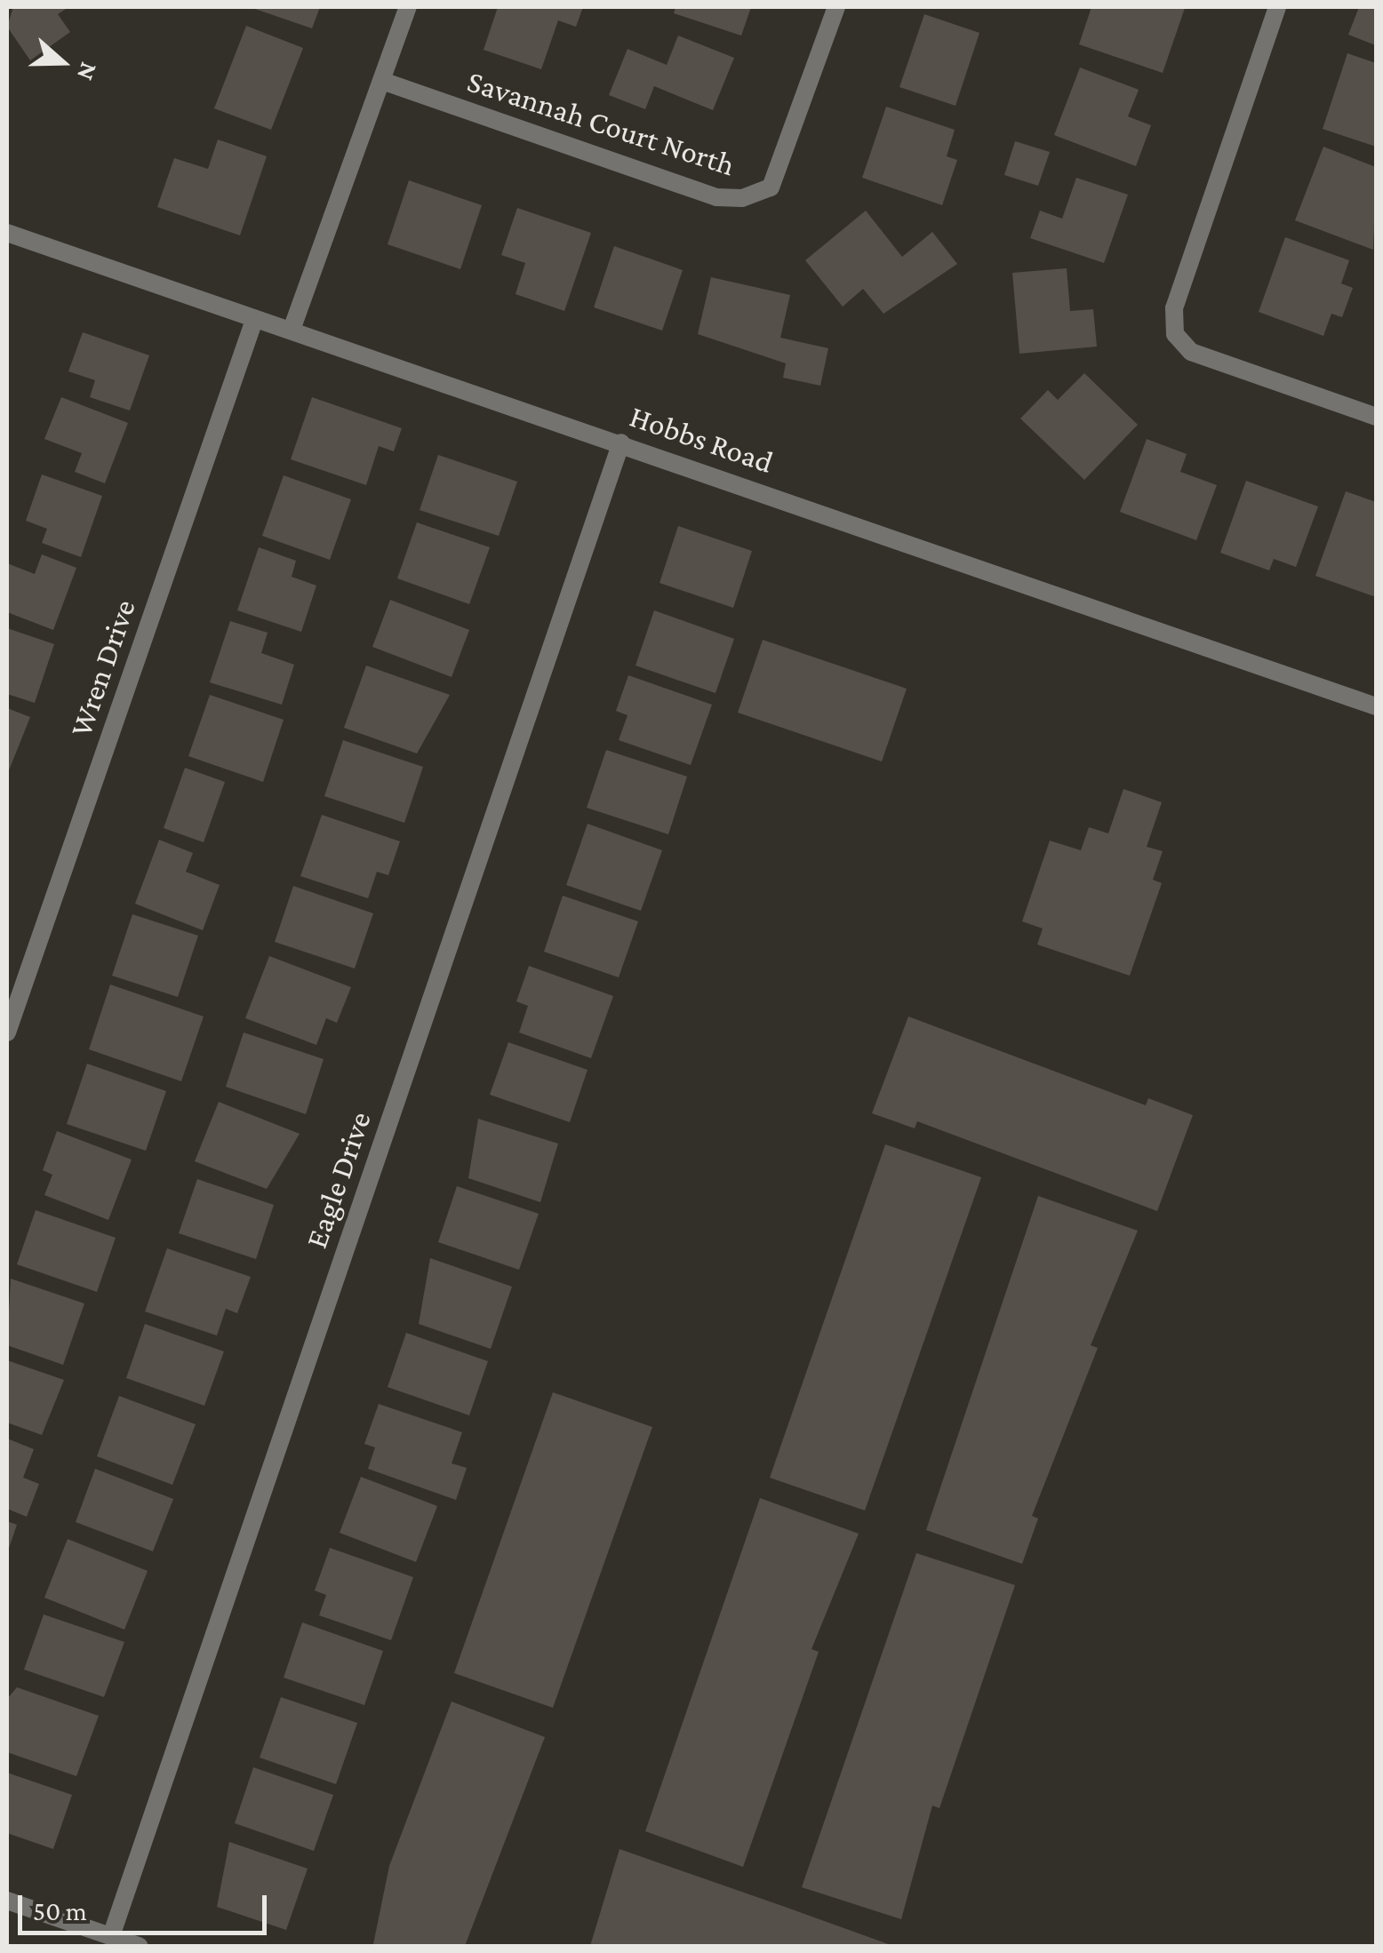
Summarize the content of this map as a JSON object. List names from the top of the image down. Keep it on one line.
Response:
{"streets":{"street":["Savannah Court North","Hobbs Road","Wren Drive","Eagle Drive"]},"crossings":[["Hobbs Road","Wren Drive"],["Hobbs Road","Eagle Drive"]],"scale_bar":"50 m","north":"right"}
